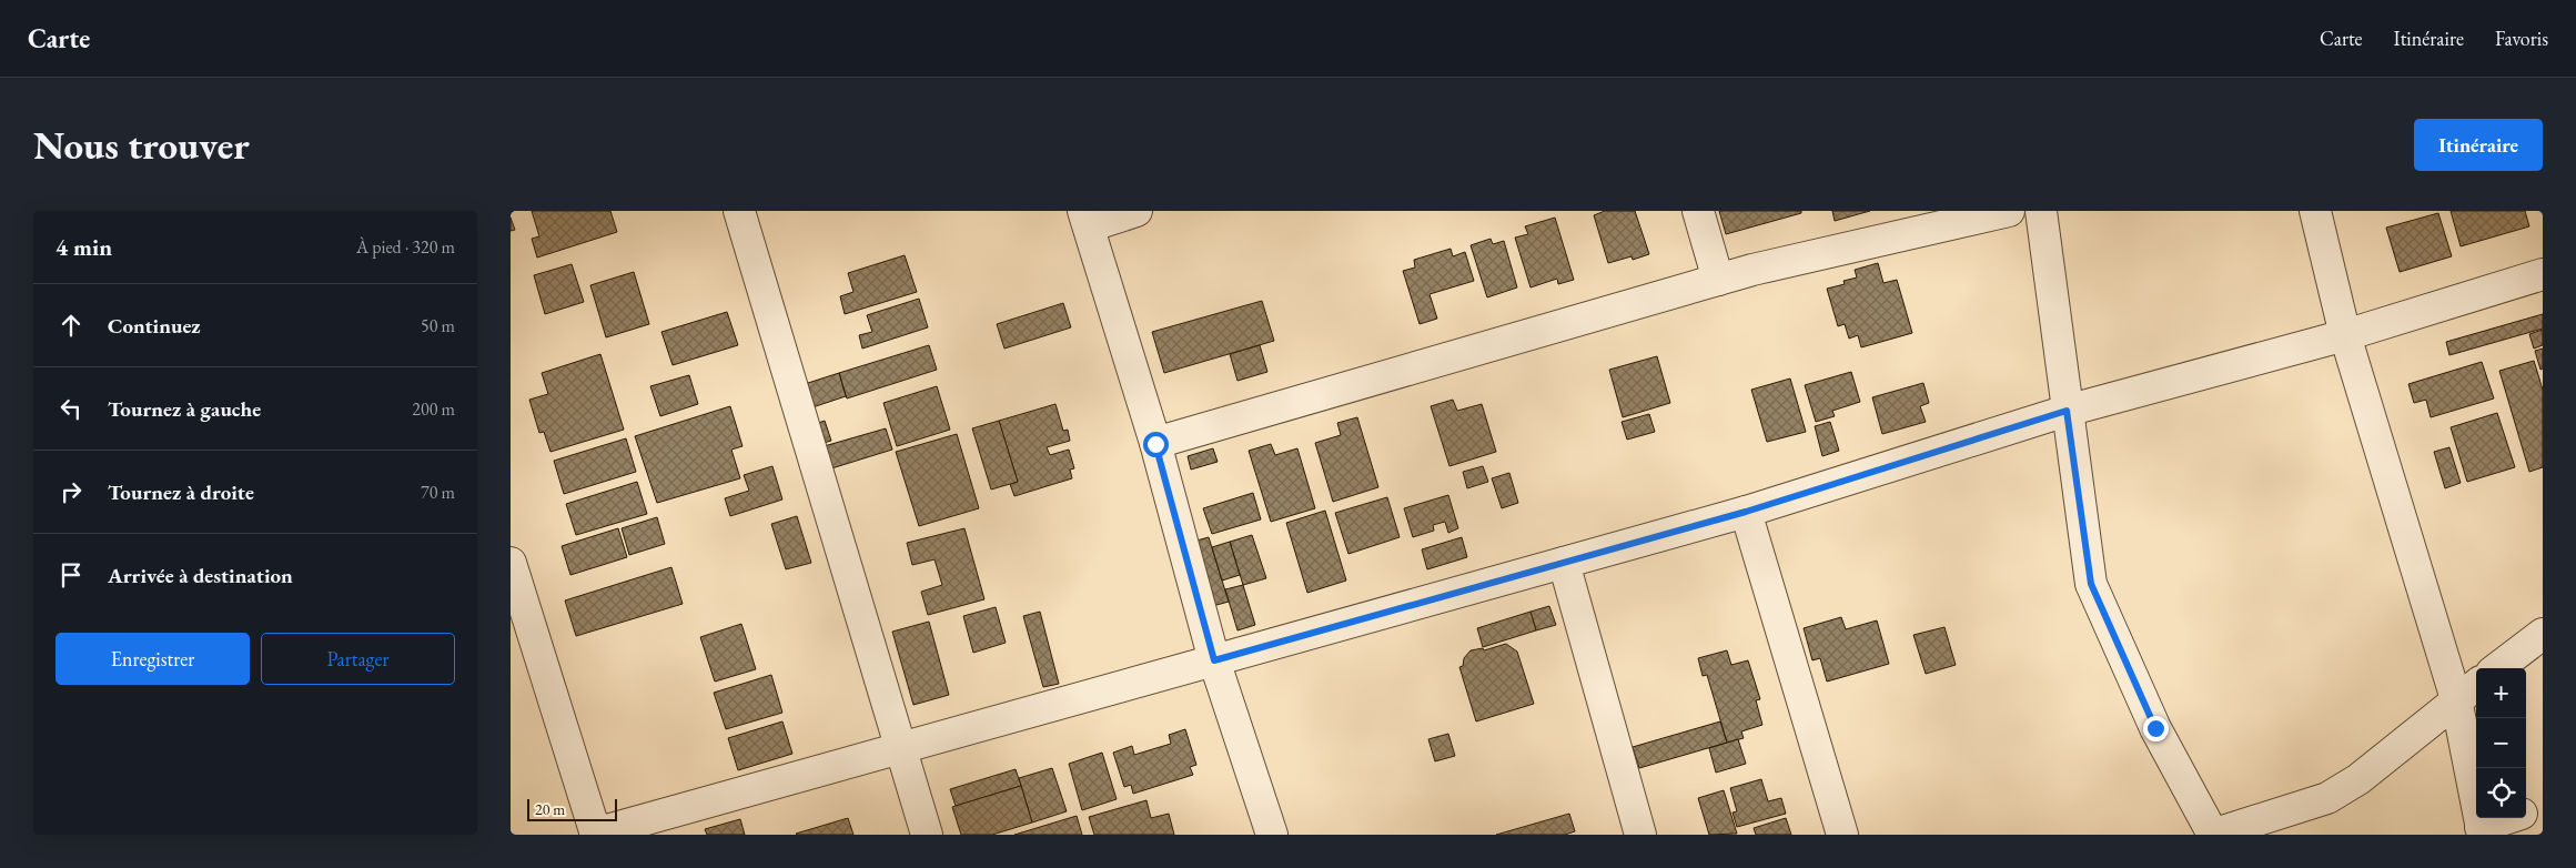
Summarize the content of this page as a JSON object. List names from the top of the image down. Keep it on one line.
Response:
{"scale_bar":"20 m","page":{"header":"Carte","nav":["Carte","Itinéraire","Favoris"],"buttons":["Itinéraire",["Enregistrer","Partager"]],"title":"Nous trouver","heading":["4 min","À pied · 320 m"],"list":[["Continuez","50 m"],["Tournez à gauche","200 m"],["Tournez à droite","70 m"],"Arrivée à destination"],"map_buttons":["+","−"],"scale":"20 m"}}
